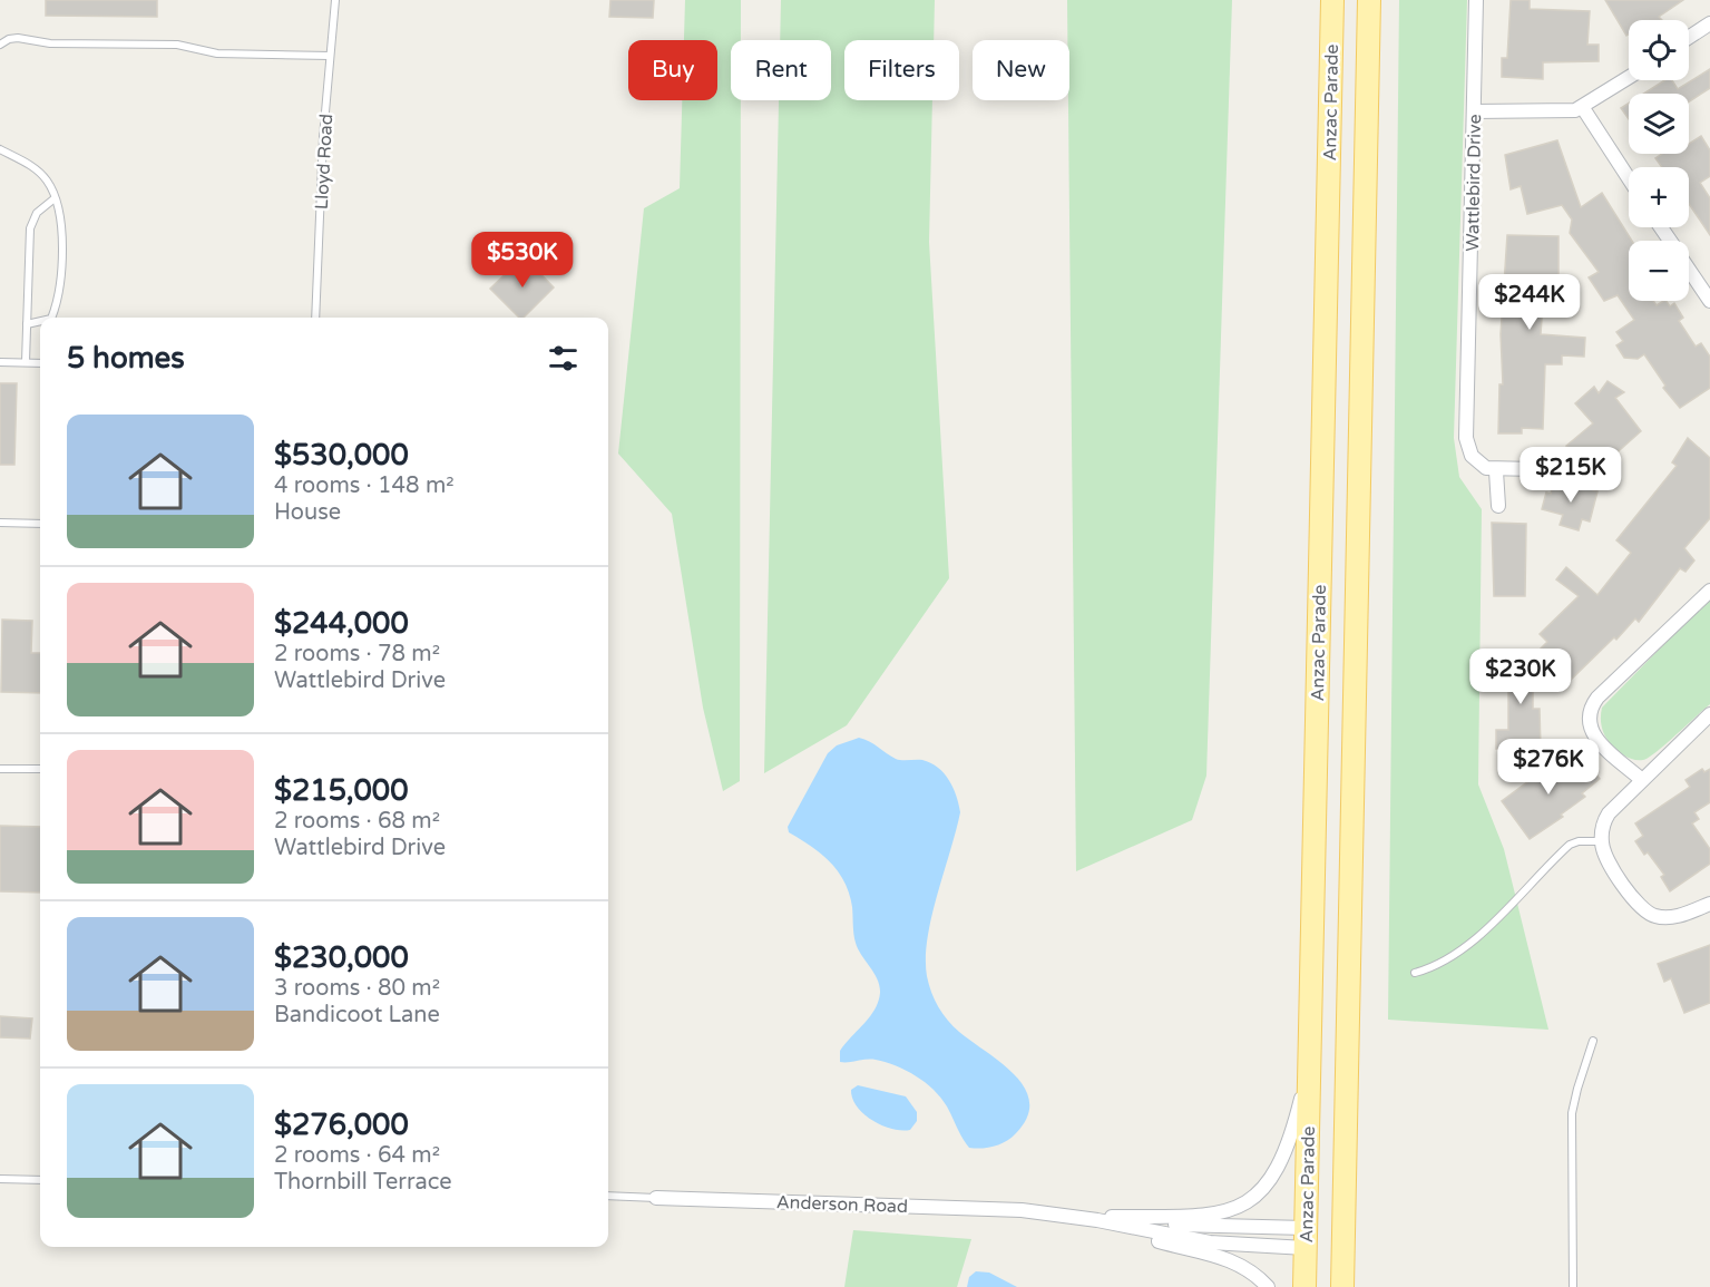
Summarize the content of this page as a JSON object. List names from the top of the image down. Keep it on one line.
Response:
{"streets":{"main road":["Anzac Parade"],"street":["Wattlebird Drive","Anderson Road"],"lane":["Lloyd Road"]},"crossings":[["Anzac Parade","Anderson Road"]],"page":{"map_buttons":["+","−"],"chip":["Buy","Rent","Filters","New"],"price":["$530K","$244K","$215K","$230K","$276K"],"heading":"5 homes","list":[{"name":"$530,000","note":"4 rooms · 148 m² · House"},{"name":"$244,000","note":"2 rooms · 78 m² · Wattlebird Drive"},{"name":"$215,000","note":"2 rooms · 68 m² · Wattlebird Drive"},{"name":"$230,000","note":"3 rooms · 80 m² · Bandicoot Lane"},{"name":"$276,000","note":"2 rooms · 64 m² · Thornbill Terrace"}]}}
